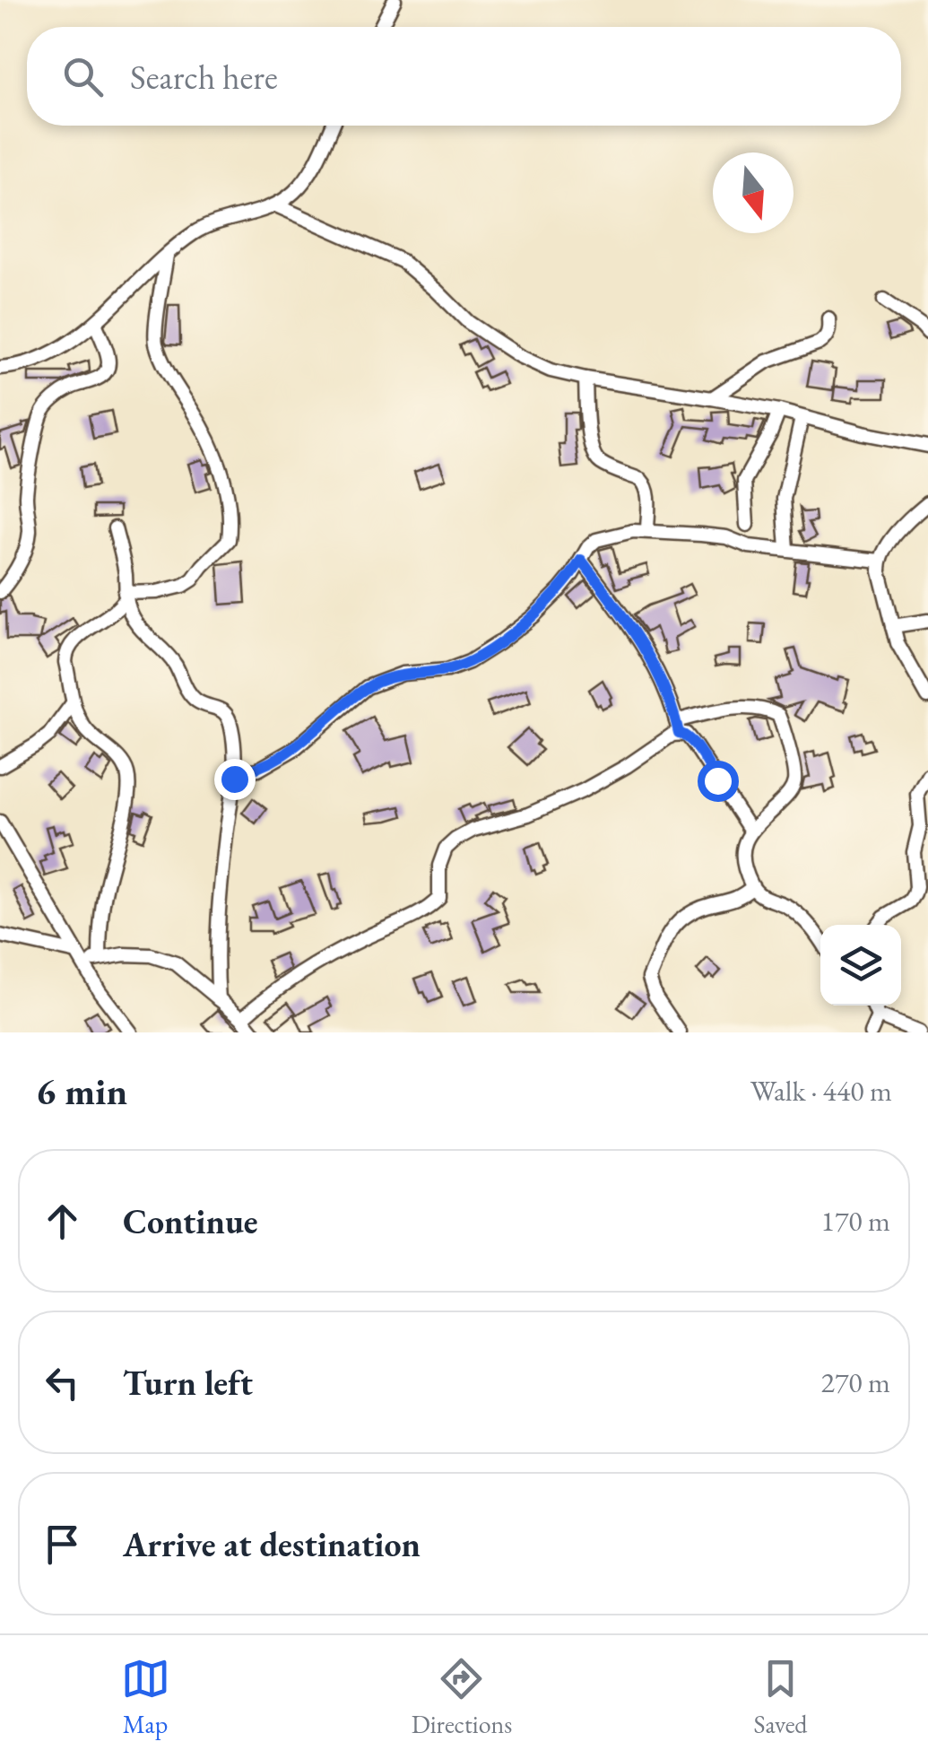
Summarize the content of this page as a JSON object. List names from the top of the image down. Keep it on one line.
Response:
{"north":"bottom","page":{"search":"Search here","heading":["6 min","Walk · 440 m"],"list":[["Continue","170 m"],["Turn left","270 m"],"Arrive at destination"],"nav":["Map","Directions","Saved"]}}
